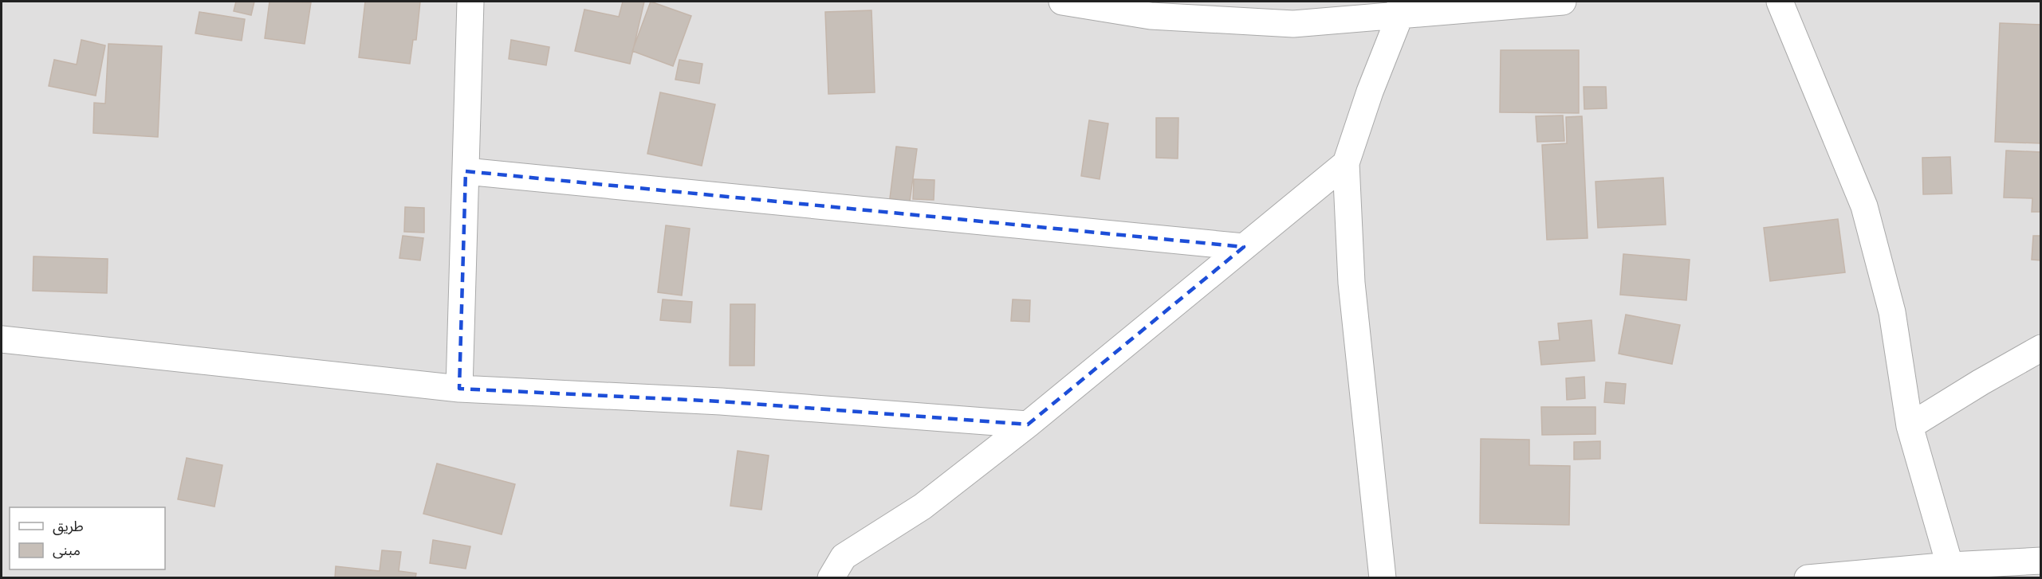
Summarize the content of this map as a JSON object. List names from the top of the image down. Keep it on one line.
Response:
{"legend":["طريق","مبنى"]}
